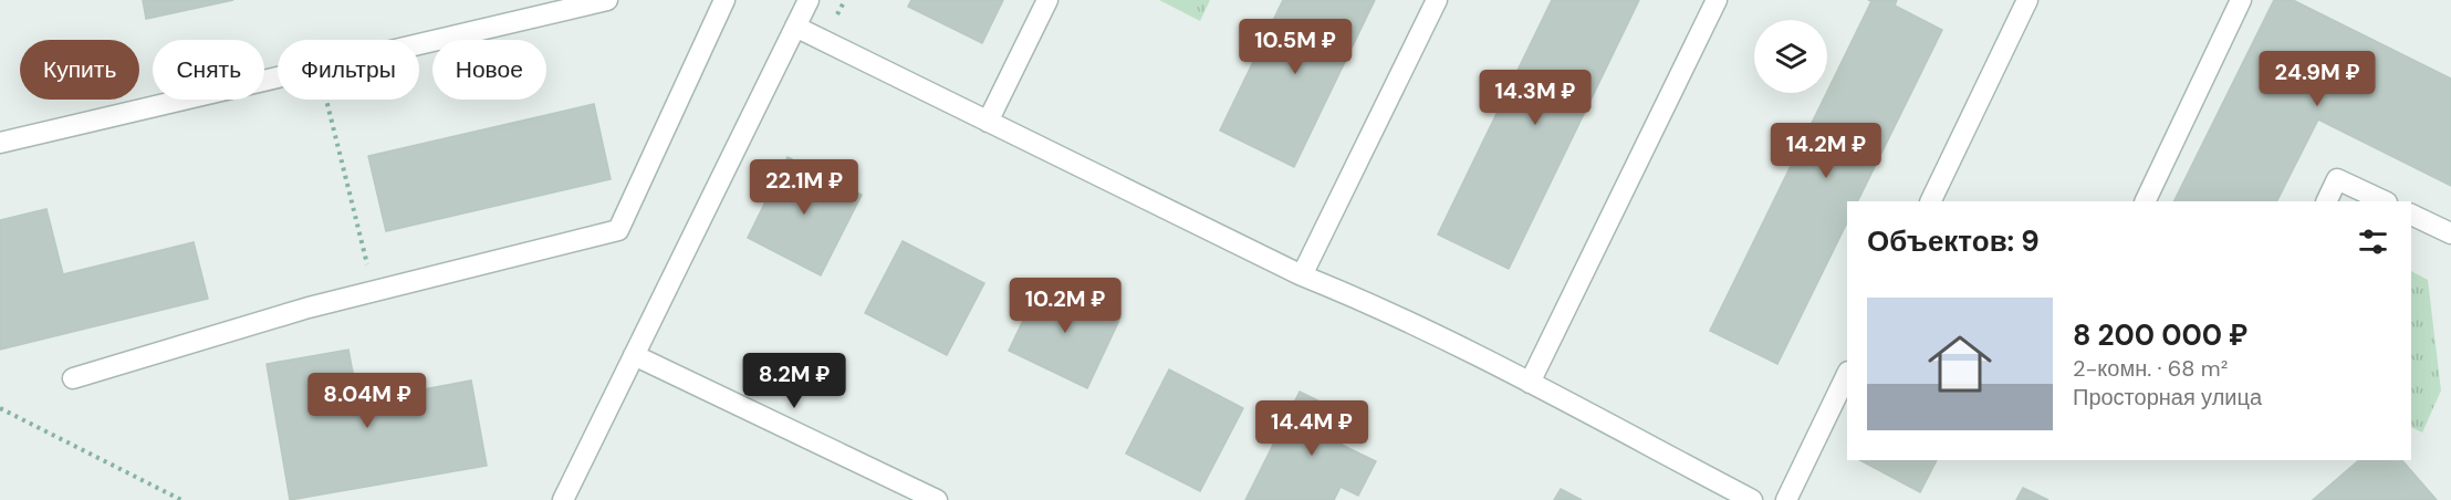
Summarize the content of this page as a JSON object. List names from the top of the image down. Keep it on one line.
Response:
{"page":{"price":["10.5M ₽","24.9M ₽","14.3M ₽","14.2M ₽","22.1M ₽","10.2M ₽","8.2M ₽","8.04M ₽","14.4M ₽"],"chip":["Купить","Снять","Фильтры","Новое"],"heading":"Объектов: 9","list":[{"name":"8 200 000 ₽","note":"2-комн. · 68 m² · Просторная улица"}]}}
